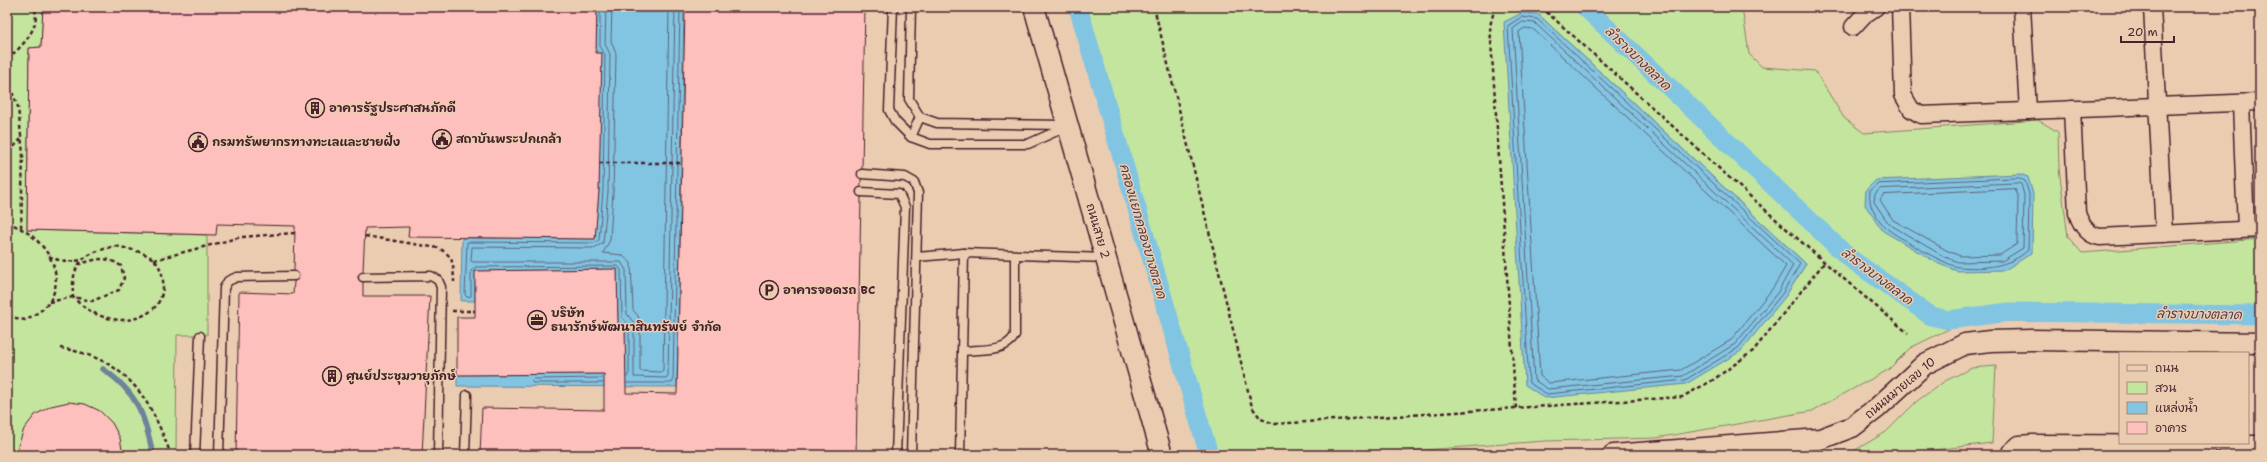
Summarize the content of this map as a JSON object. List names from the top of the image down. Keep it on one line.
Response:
{"streets":{"street":["ถนนสาย 2","ถนนหมายเลข 10"]},"water":["ลำรางบางตลาด","คลองแยกคลองบางตลาด"],"places":{"building":["อาคารรัฐประศาสนภักดี","ศูนย์ประชุมวายุภักษ์"],"public building":["สถาบันพระปกเกล้า","กรมทรัพยากรทางทะเลและชายฝั่ง"],"parking":["อาคารจอดรถ BC"],"office":["บริษัท ธนารักษ์พัฒนาสินทรัพย์ จำกัด"]},"legend":["ถนน","สวน","แหล่งน้ำ","อาคาร"],"scale_bar":"20 m"}
